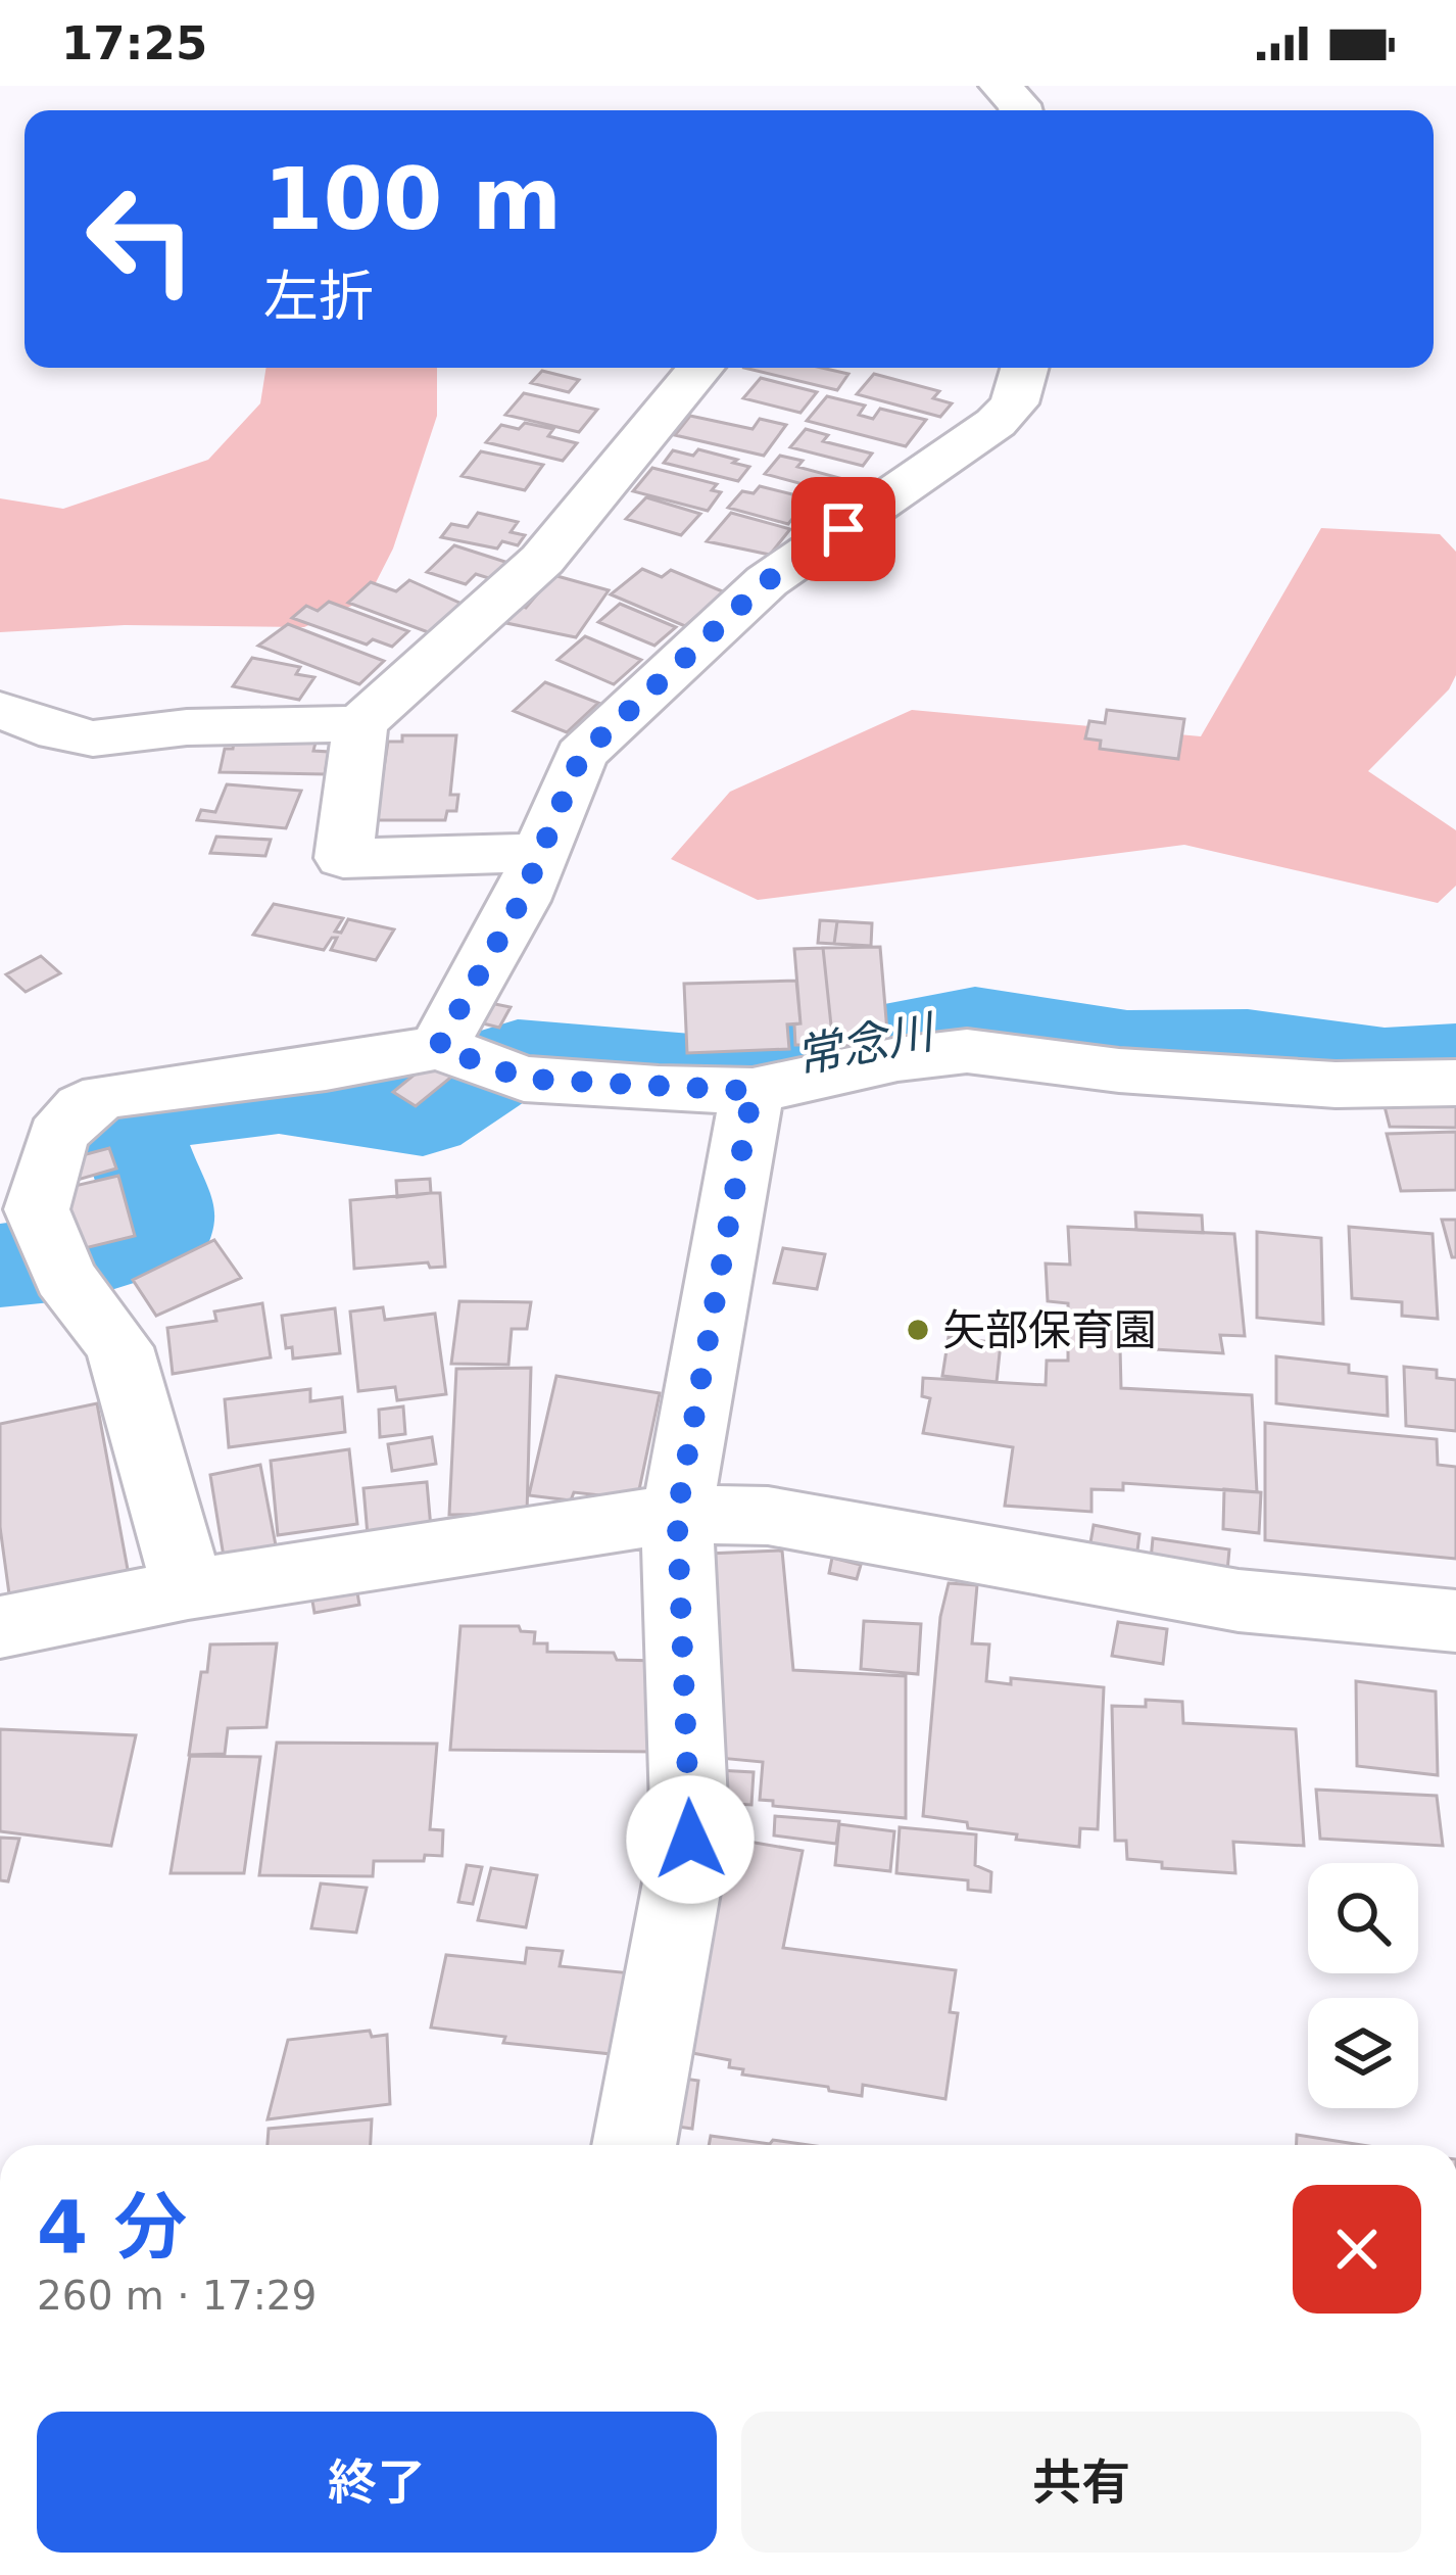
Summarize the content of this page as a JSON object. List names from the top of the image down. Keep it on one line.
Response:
{"water":["常念川"],"places":["矢部保育園"],"page":{"status":"17:25","turn":["100 m","左折"],"heading":["4 分","260 m · 17:29"],"buttons":["終了","共有"]}}
